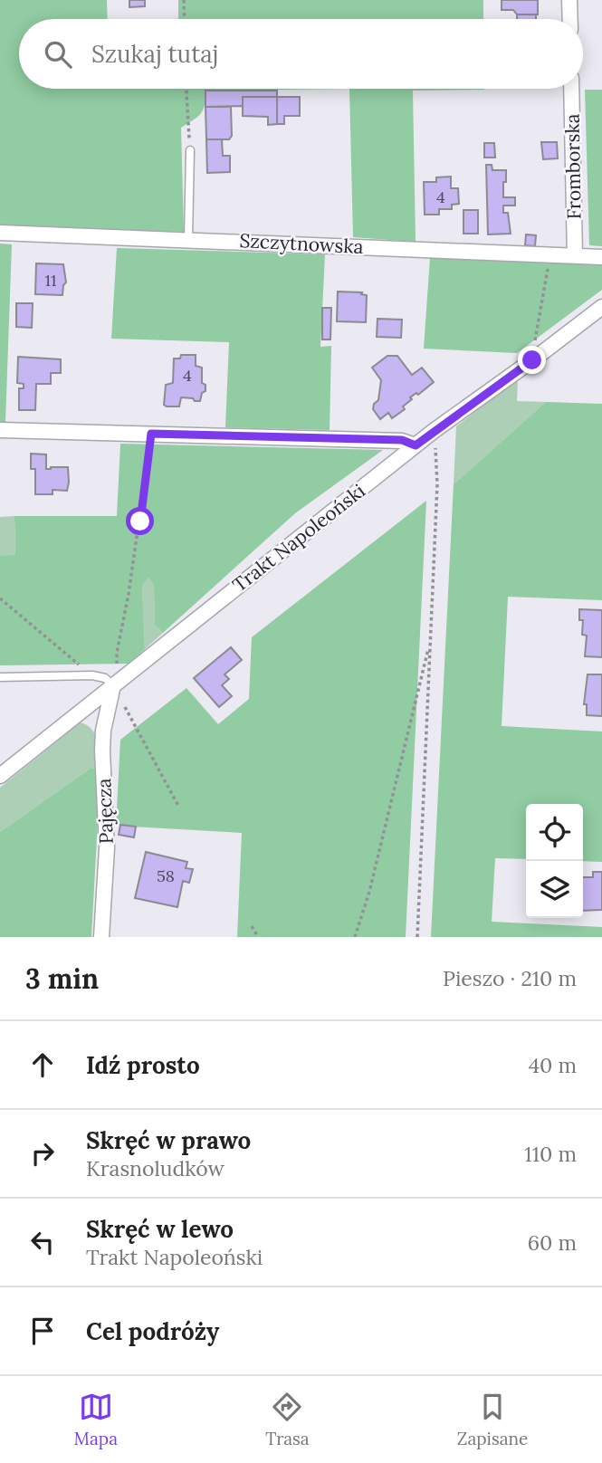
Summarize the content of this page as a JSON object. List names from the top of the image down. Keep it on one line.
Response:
{"streets":{"street":["Fromborska","Szczytnowska","Trakt Napoleoński","Pajęcza"]},"crossings":[["Fromborska","Szczytnowska"],["Trakt Napoleoński","Pajęcza"]],"house_numbers":["4","11","4","58"],"page":{"search":"Szukaj tutaj","heading":["3 min","Pieszo · 210 m"],"list":[["Idź prosto","40 m"],["Skręć w prawo","Krasnoludków","110 m"],["Skręć w lewo","Trakt Napoleoński","60 m"],"Cel podróży"],"nav":["Mapa","Trasa","Zapisane"]}}
